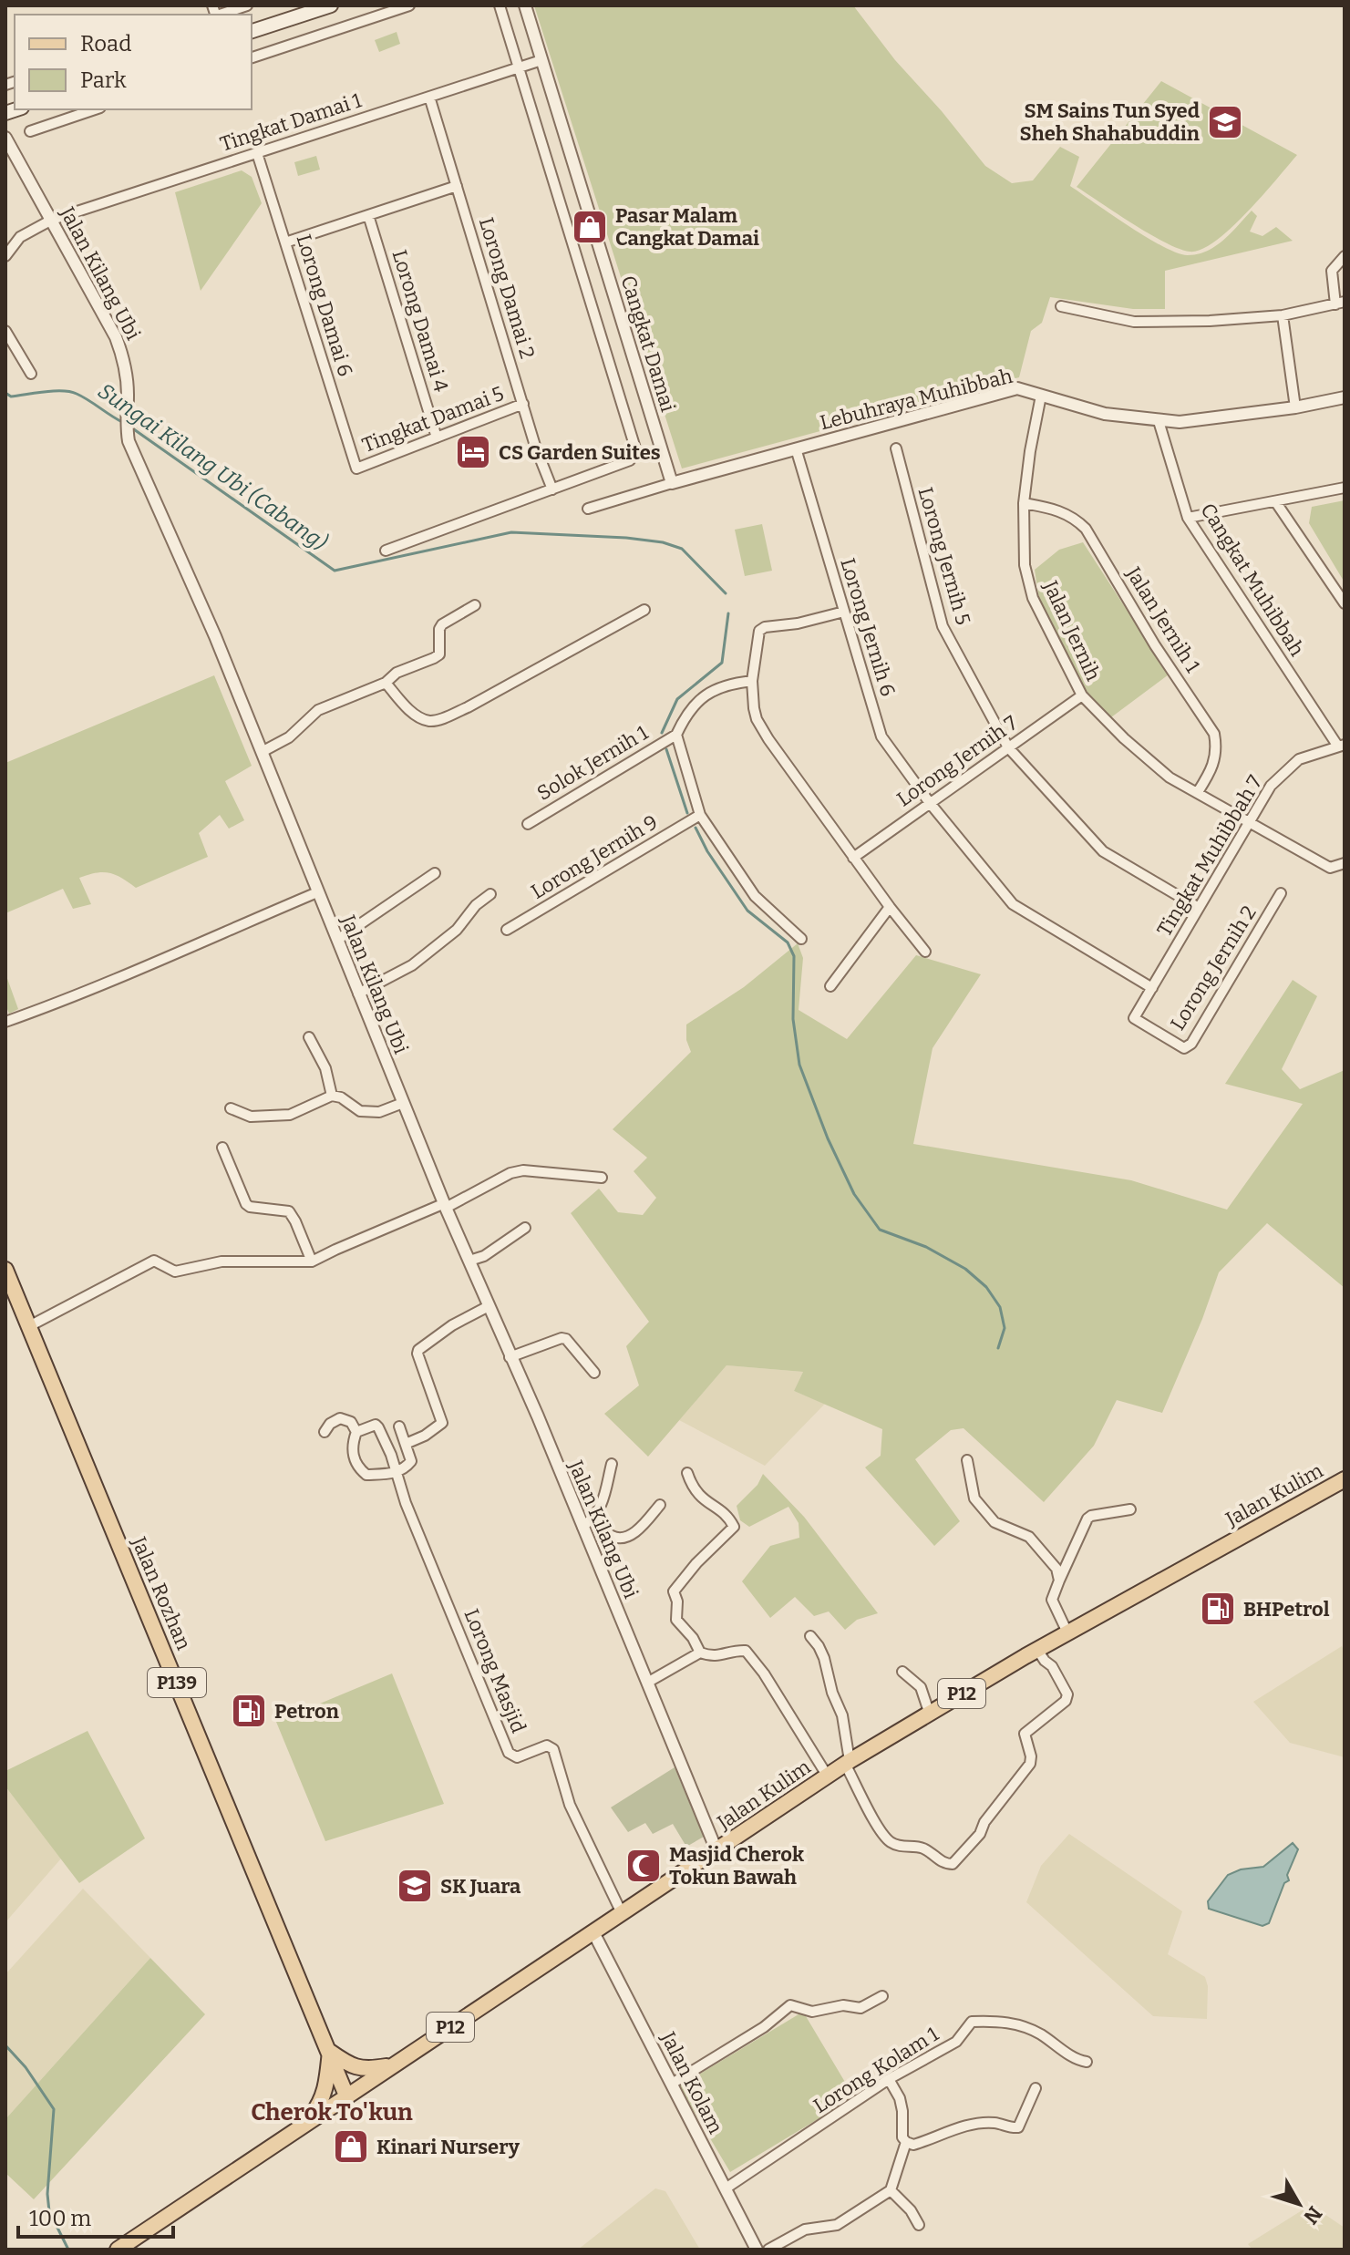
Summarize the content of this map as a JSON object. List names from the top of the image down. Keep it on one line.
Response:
{"streets":{"main road":["Jalan Kulim","Jalan Rozhan","P139","P12"],"street":["Tingkat Damai 1","Jalan Kilang Ubi","Lorong Damai 2","Lorong Damai 6","Lorong Damai 4","Cangkat Damai","Lebuhraya Muhibbah","Tingkat Damai 5","Lorong Jernih 5","Cangkat Muhibbah","Jalan Jernih 1","Lorong Jernih 6","Jalan Jernih","Lorong Jernih 7","Solok Jernih 1","Tingkat Muhibbah 7","Lorong Jernih 9","Lorong Jernih 2","Lorong Masjid","Lorong Kolam 1","Jalan Kolam"]},"crossings":[["Tingkat Damai 1","Jalan Kilang Ubi"],["Tingkat Damai 1","Lorong Damai 2"],["Tingkat Damai 1","Lorong Damai 6"],["Tingkat Damai 1","Cangkat Damai"],["Jalan Kilang Ubi","Jalan Kulim"],["Lorong Damai 2","Tingkat Damai 5"],["Lorong Damai 6","Tingkat Damai 5"],["Lorong Damai 4","Tingkat Damai 5"],["Cangkat Damai","Lebuhraya Muhibbah"],["Lebuhraya Muhibbah","Cangkat Muhibbah"],["Lebuhraya Muhibbah","Lorong Jernih 6"],["Lebuhraya Muhibbah","Jalan Jernih"],["Lorong Jernih 5","Lorong Jernih 7"],["Lorong Jernih 5","Tingkat Muhibbah 7"],["Cangkat Muhibbah","Tingkat Muhibbah 7"],["Jalan Jernih 1","Jalan Jernih"],["Lorong Jernih 6","Lorong Jernih 7"],["Lorong Jernih 6","Tingkat Muhibbah 7"],["Jalan Jernih","Lorong Jernih 7"],["Jalan Jernih","Tingkat Muhibbah 7"],["Tingkat Muhibbah 7","Lorong Jernih 2"],["Jalan Kulim","Jalan Rozhan"],["Jalan Kulim","Lorong Masjid"],["Jalan Kulim","Jalan Kolam"],["Lorong Kolam 1","Jalan Kolam"]],"districts":["Cherok To'kun"],"water":["Sungai Kilang Ubi (Cabang)"],"places":{"school or university":["SM Sains Tun Syed Sheh Shahabuddin","SK Juara"],"shop":["Pasar Malam Cangkat Damai","Kinari Nursery"],"hotel":["CS Garden Suites"],"fuel station":["BHPetrol","Petron"],"mosque":["Masjid Cherok Tokun Bawah"]},"legend":["Road","Park"],"scale_bar":"100 m","north":"bottom right"}
